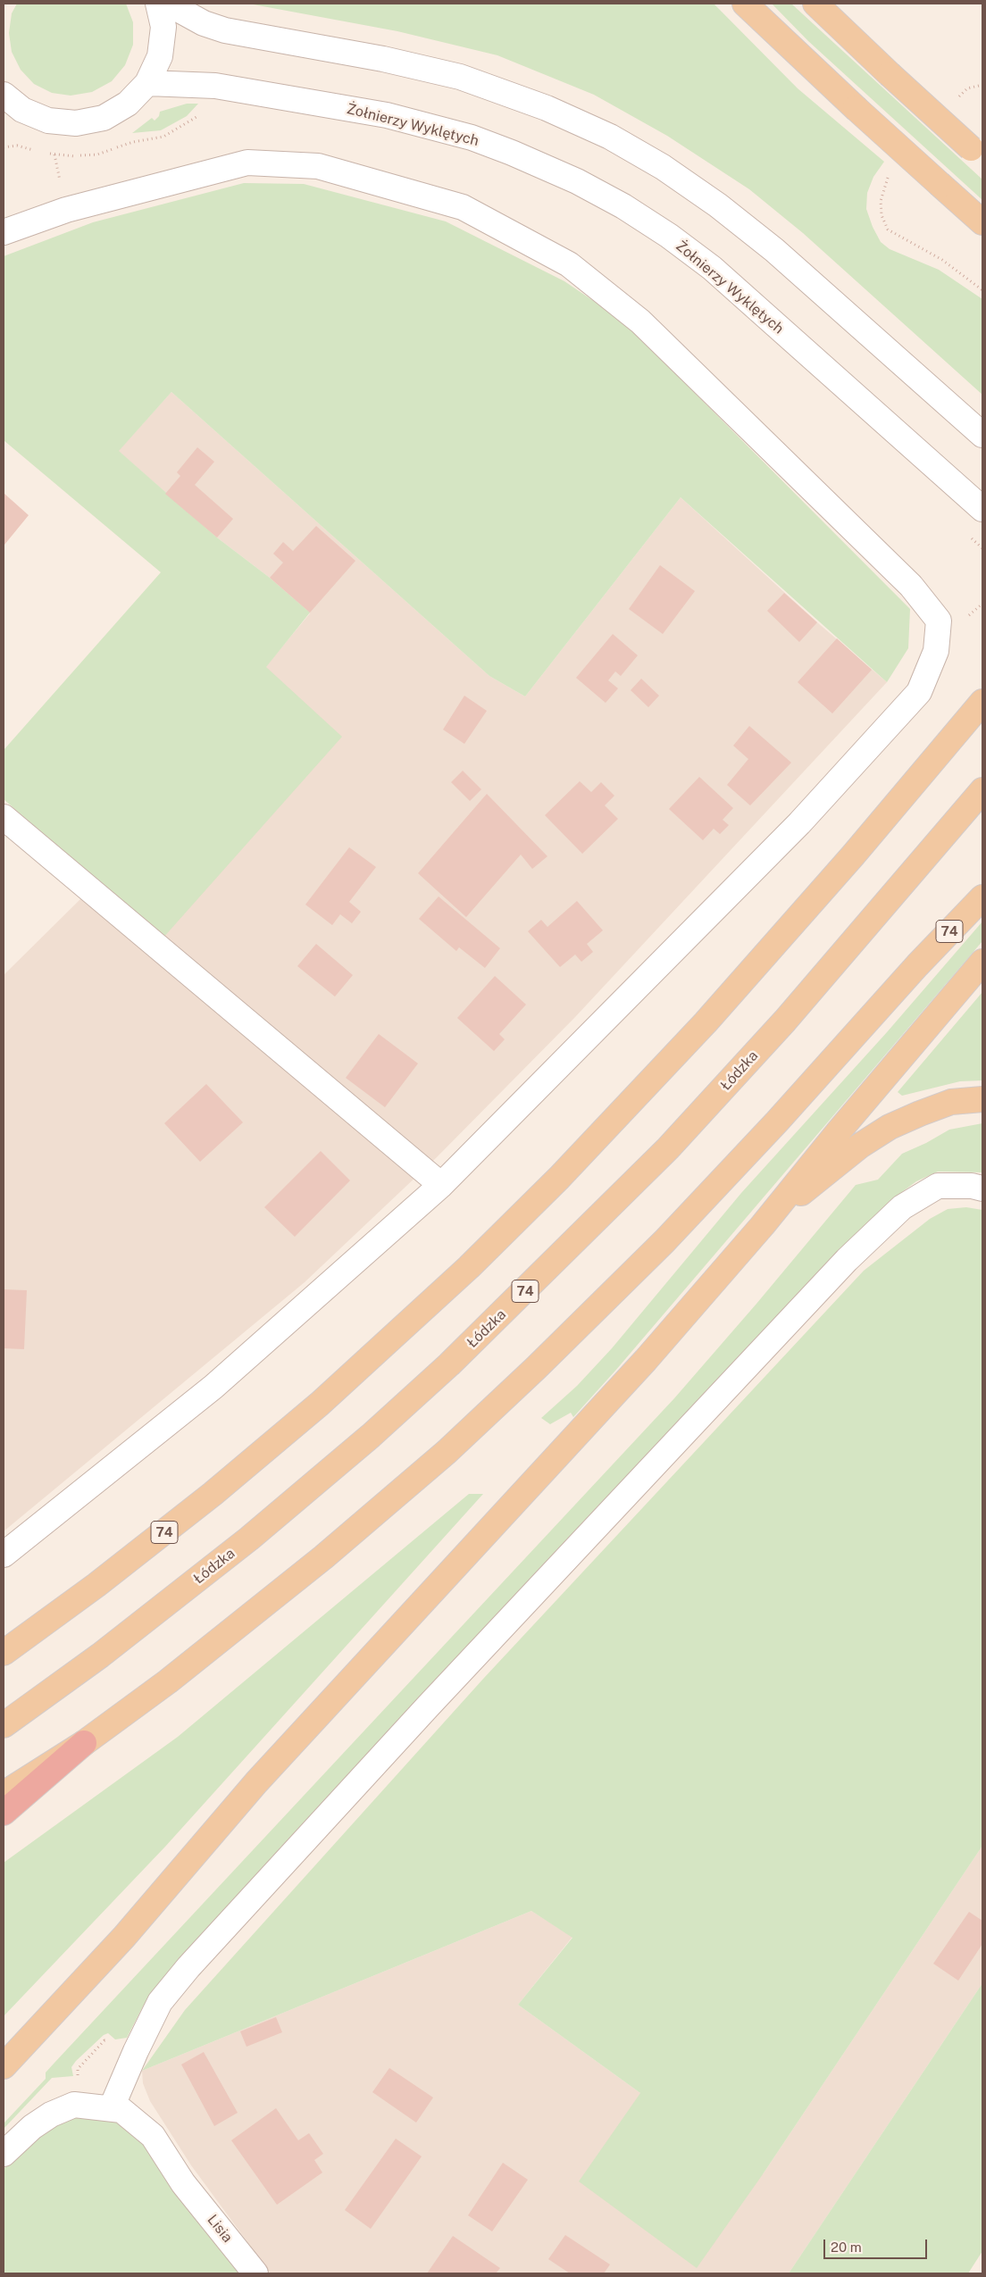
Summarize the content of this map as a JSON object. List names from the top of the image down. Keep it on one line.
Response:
{"streets":{"main road":["74","Łódzka"],"street":["Żołnierzy Wyklętych","Lisia"]},"scale_bar":"20 m"}
